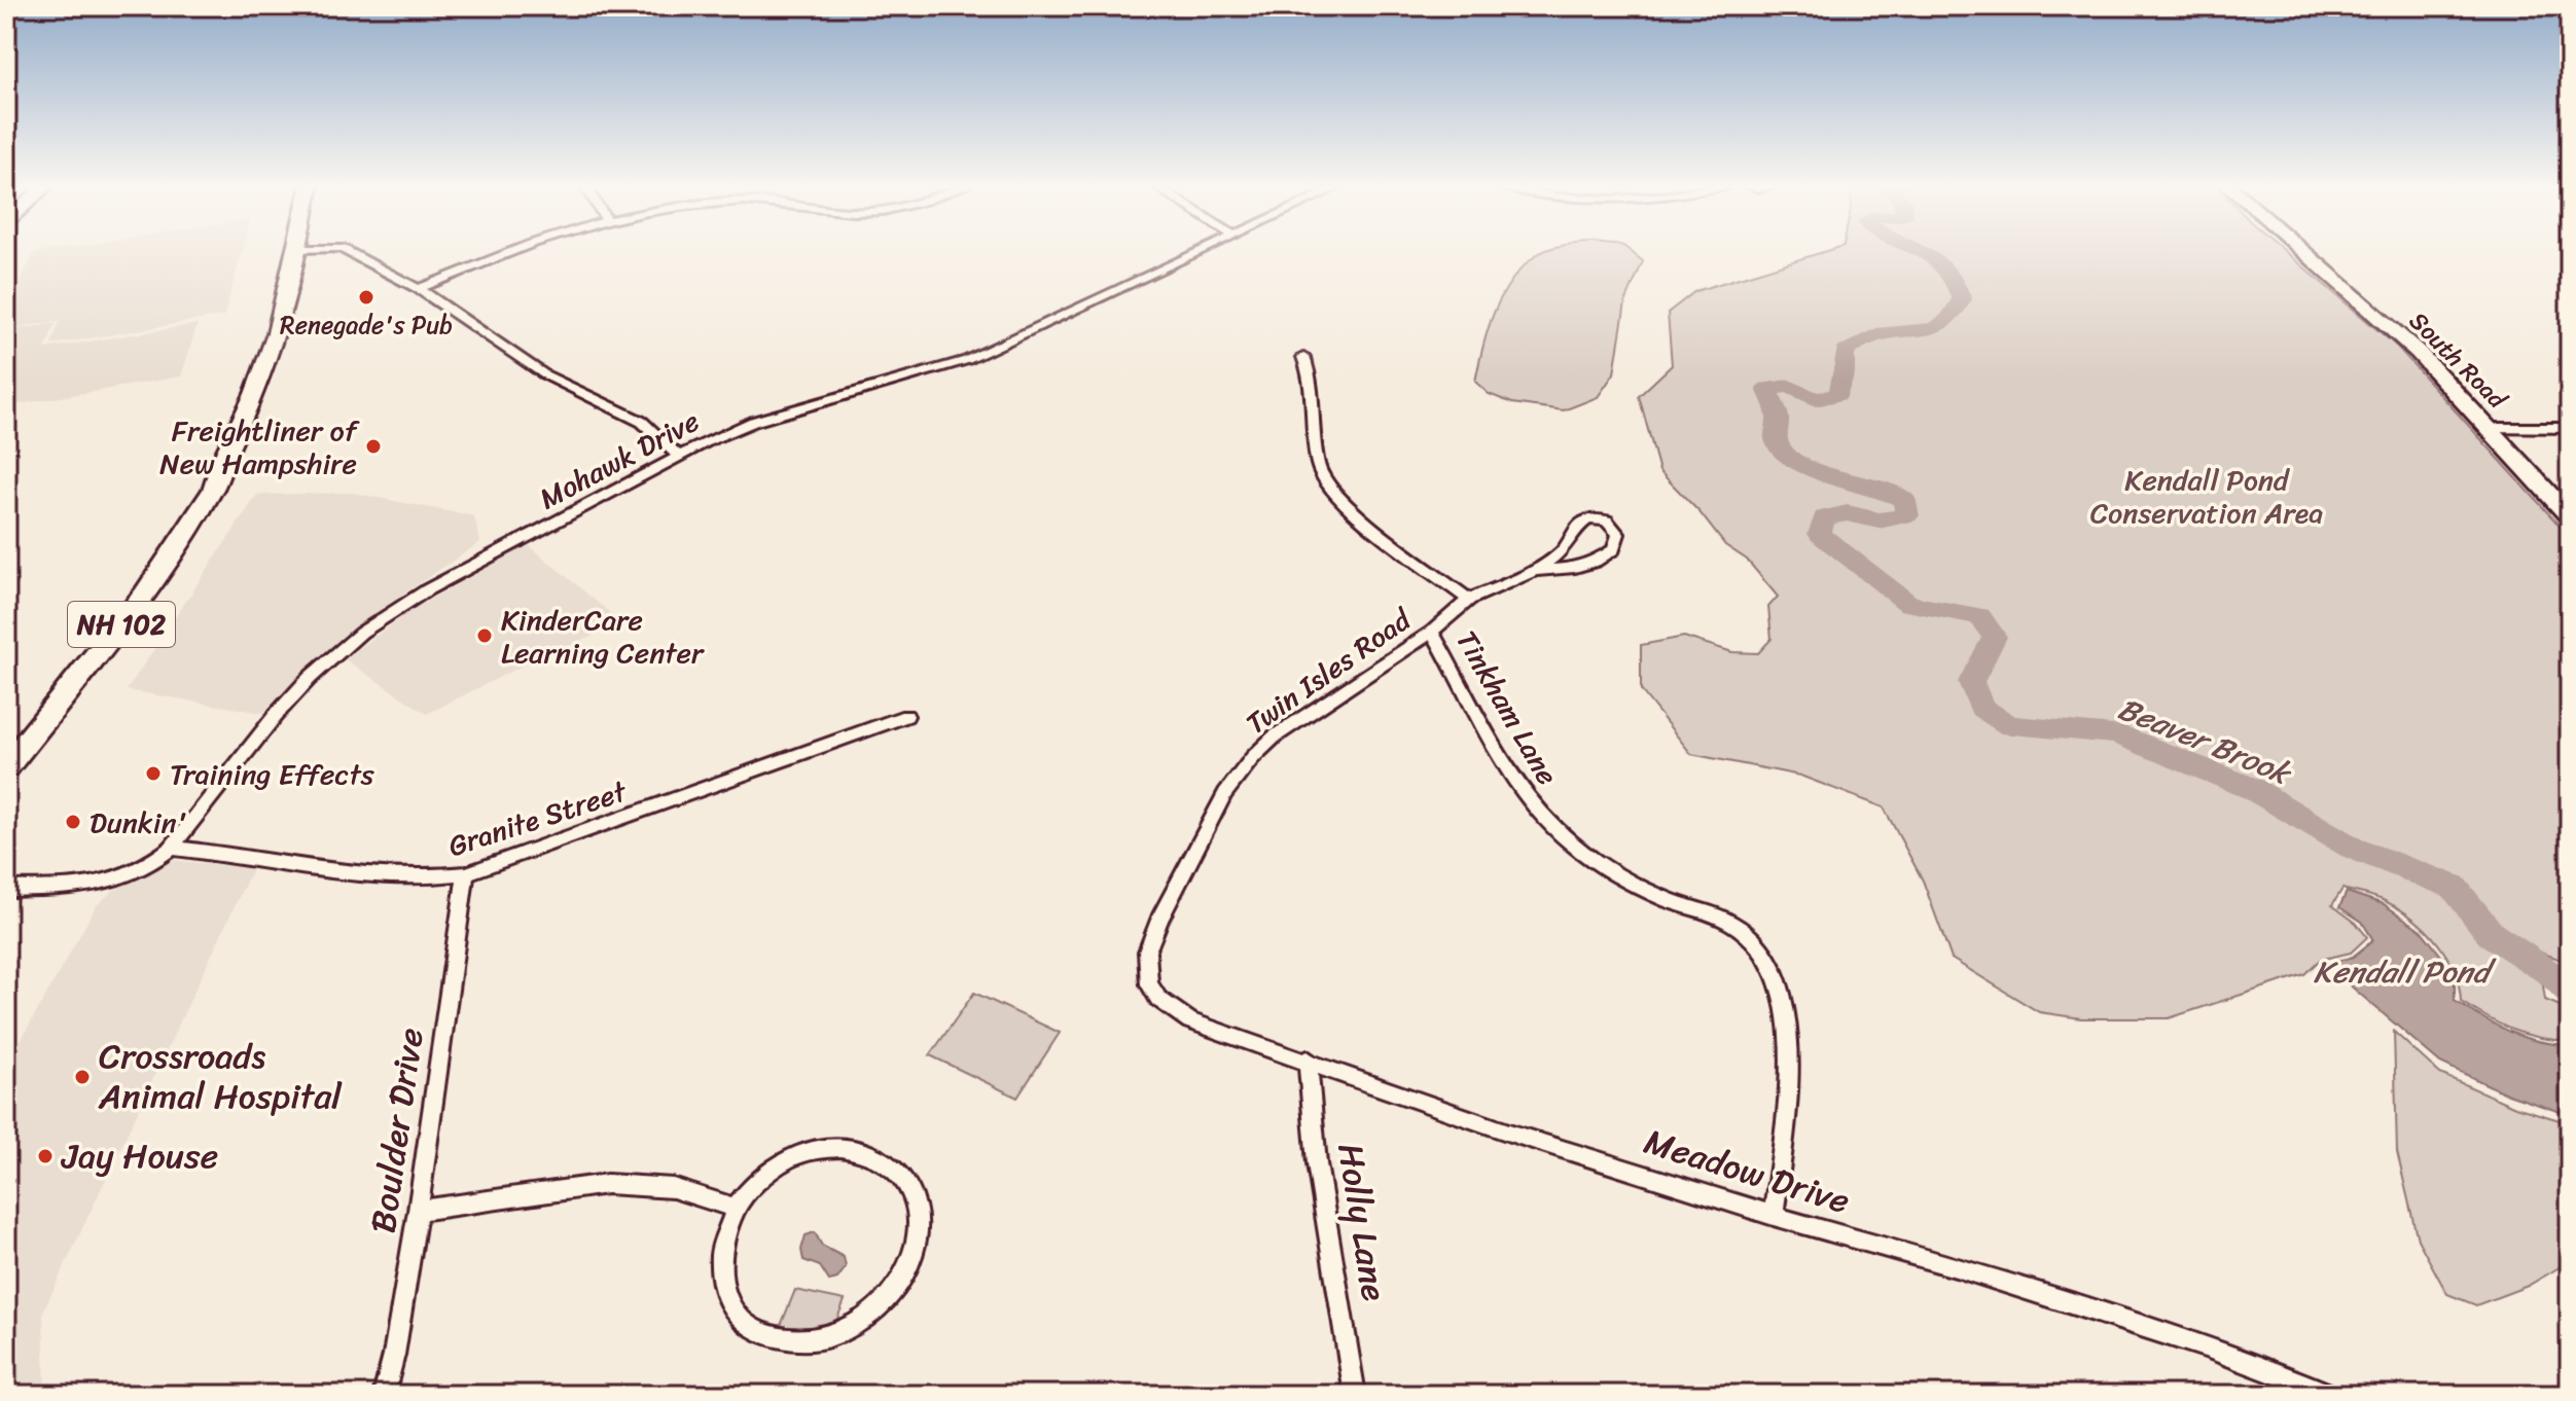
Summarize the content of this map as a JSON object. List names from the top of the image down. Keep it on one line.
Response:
{"streets":{"main road":["NH 102"],"street":["South Road","Mohawk Drive","Twin Isles Road","Tinkham Lane","Granite Street","Boulder Drive","Meadow Drive","Holly Lane"]},"crossings":[["Mohawk Drive","Granite Street"],["Twin Isles Road","Tinkham Lane"],["Twin Isles Road","Meadow Drive"],["Tinkham Lane","Meadow Drive"],["Granite Street","Boulder Drive"],["Meadow Drive","Holly Lane"]],"water":["Beaver Brook","Kendall Pond"],"parks":["Kendall Pond Conservation Area"],"places":["Renegade's Pub","Freightliner of New Hampshire","KinderCare Learning Center","Training Effects","Dunkin'","Crossroads Animal Hospital","Jay House"]}
